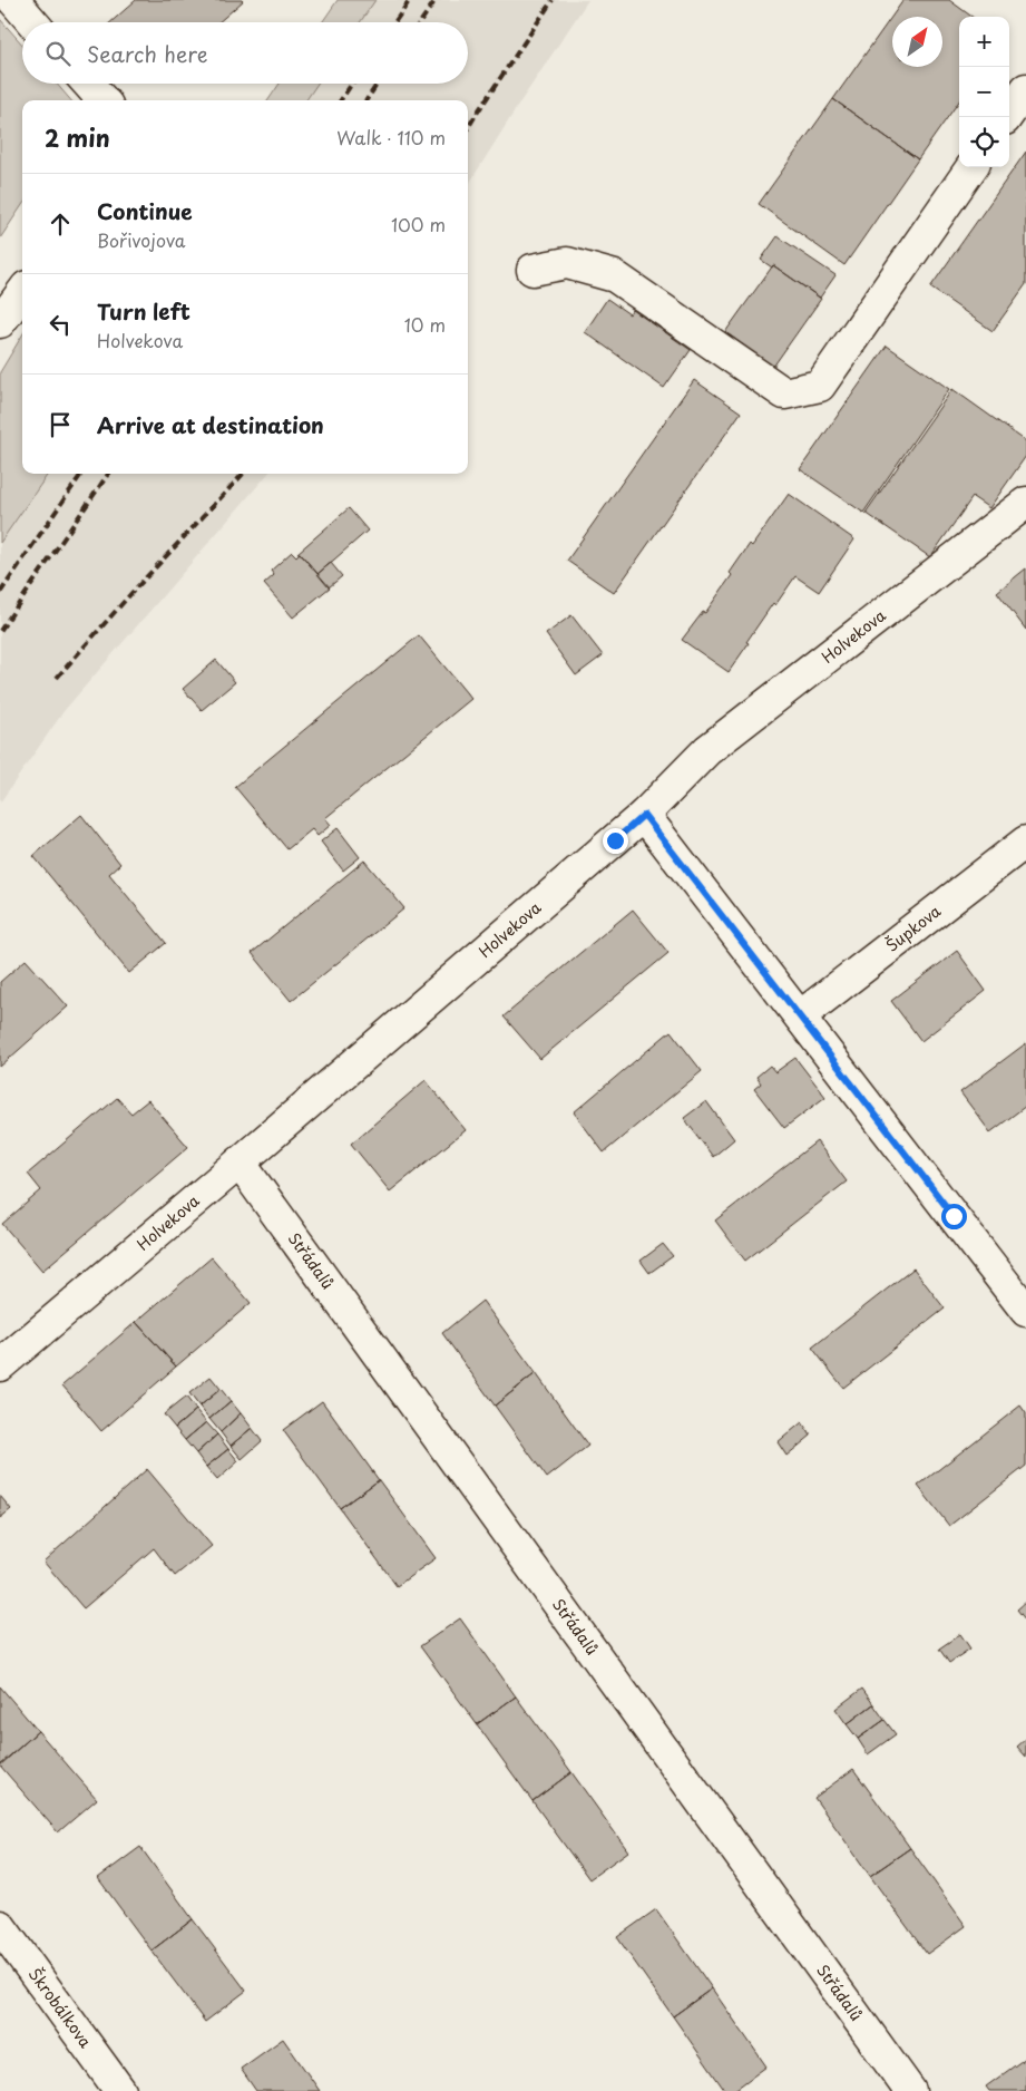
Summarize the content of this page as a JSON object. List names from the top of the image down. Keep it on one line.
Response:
{"streets":{"street":["Holvekova","Šupkova","Střádalů","Škrobálkova"]},"crossings":[["Holvekova","Střádalů"]],"north":"top right","page":{"map_buttons":["+","−"],"search":"Search here","heading":["2 min","Walk · 110 m"],"list":[["Continue","Bořivojova","100 m"],["Turn left","Holvekova","10 m"],"Arrive at destination"]}}
